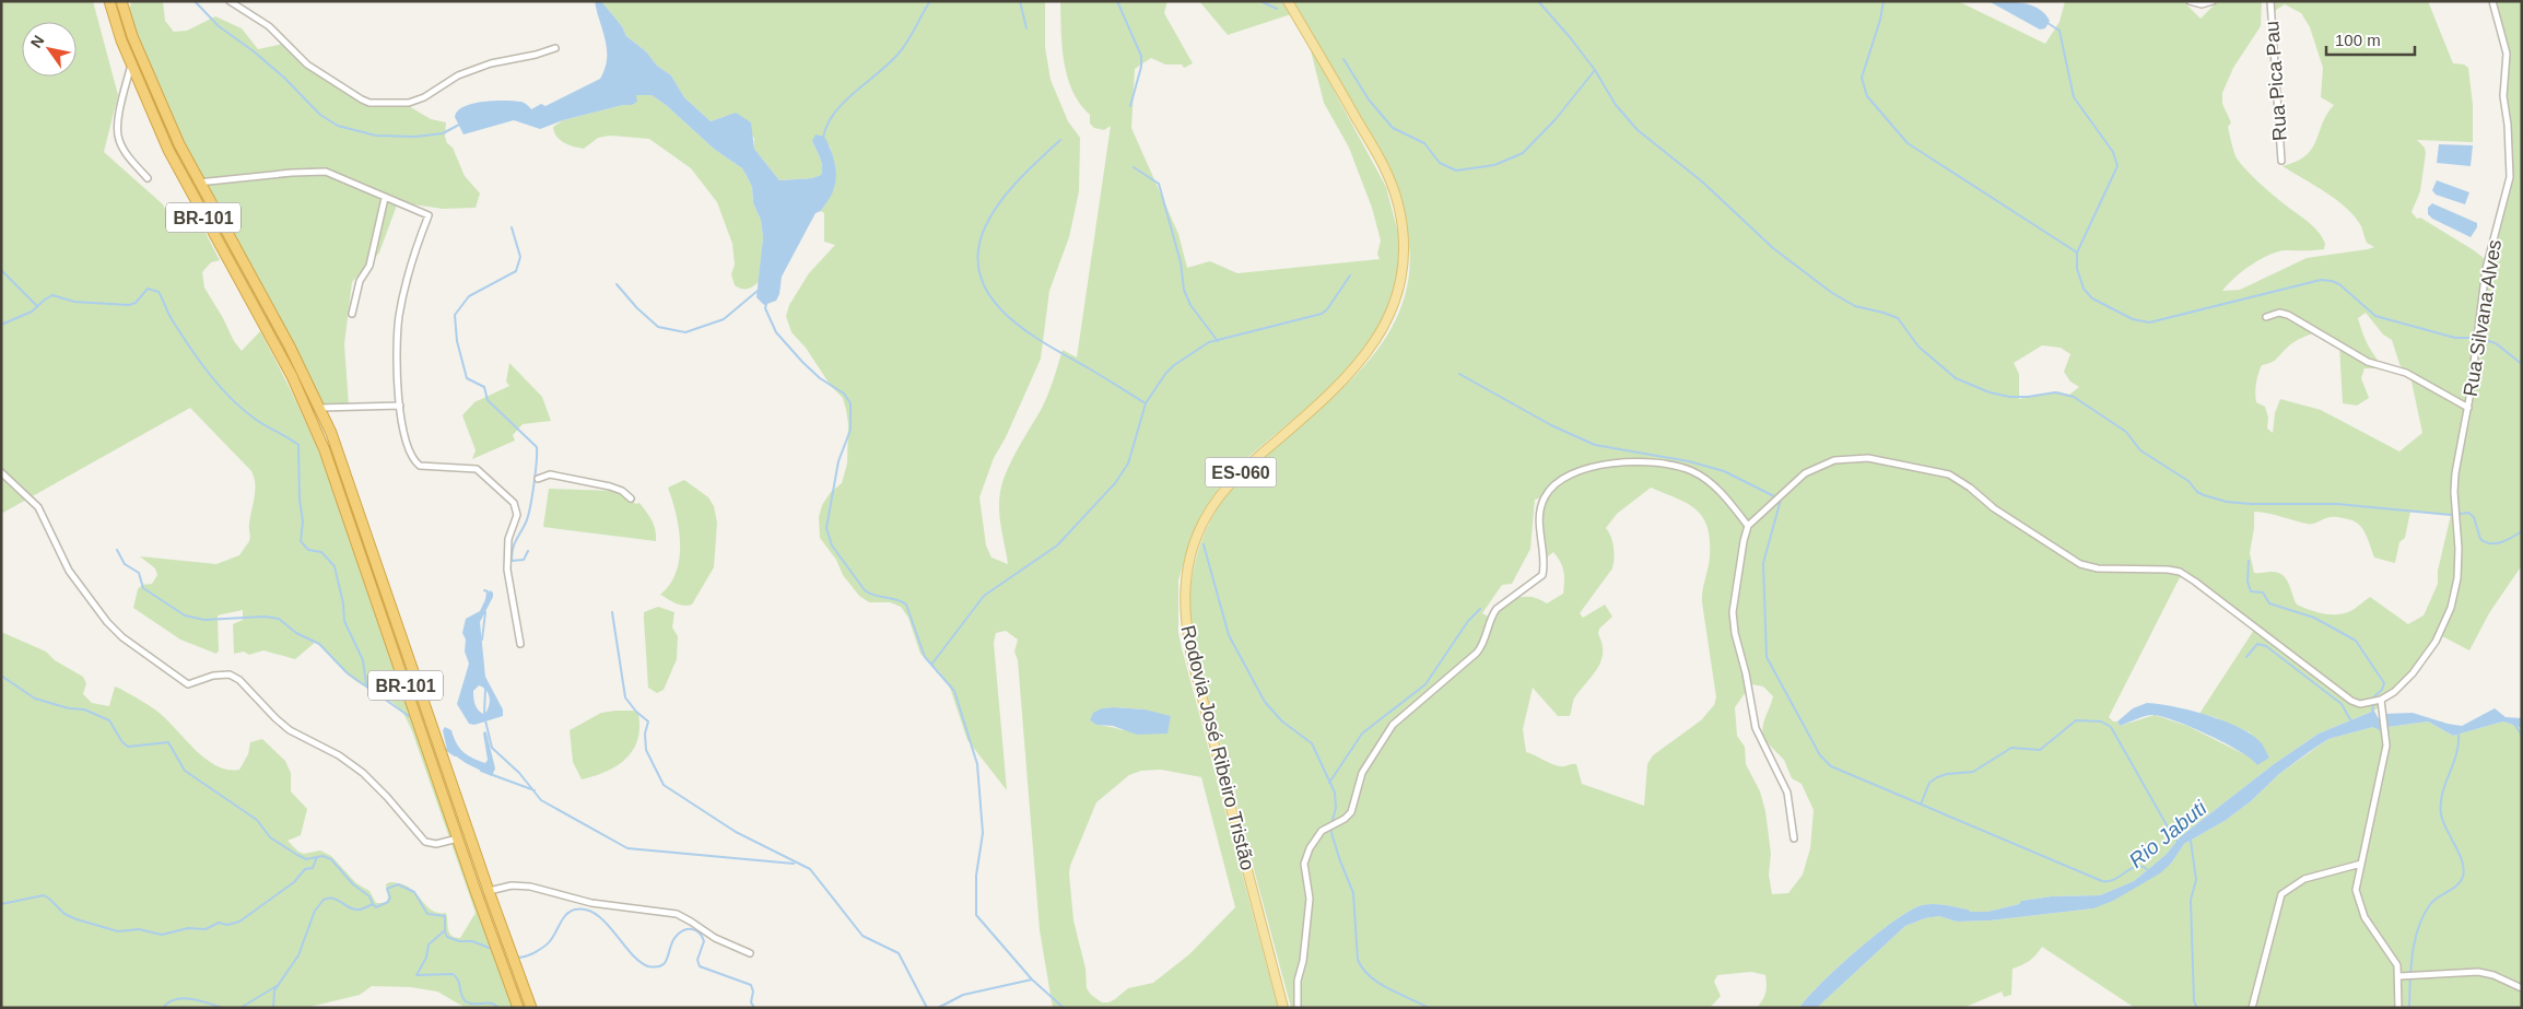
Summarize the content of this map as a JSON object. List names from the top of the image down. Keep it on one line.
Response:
{"streets":{"highway":["BR-101"],"main road":["ES-060","Rodovia José Ribeiro Tristão"],"street":["Rua Pica Pau","Rua Silvana Alves"]},"water":["Rio Jabuti"],"scale_bar":"100 m","north":"top left"}
